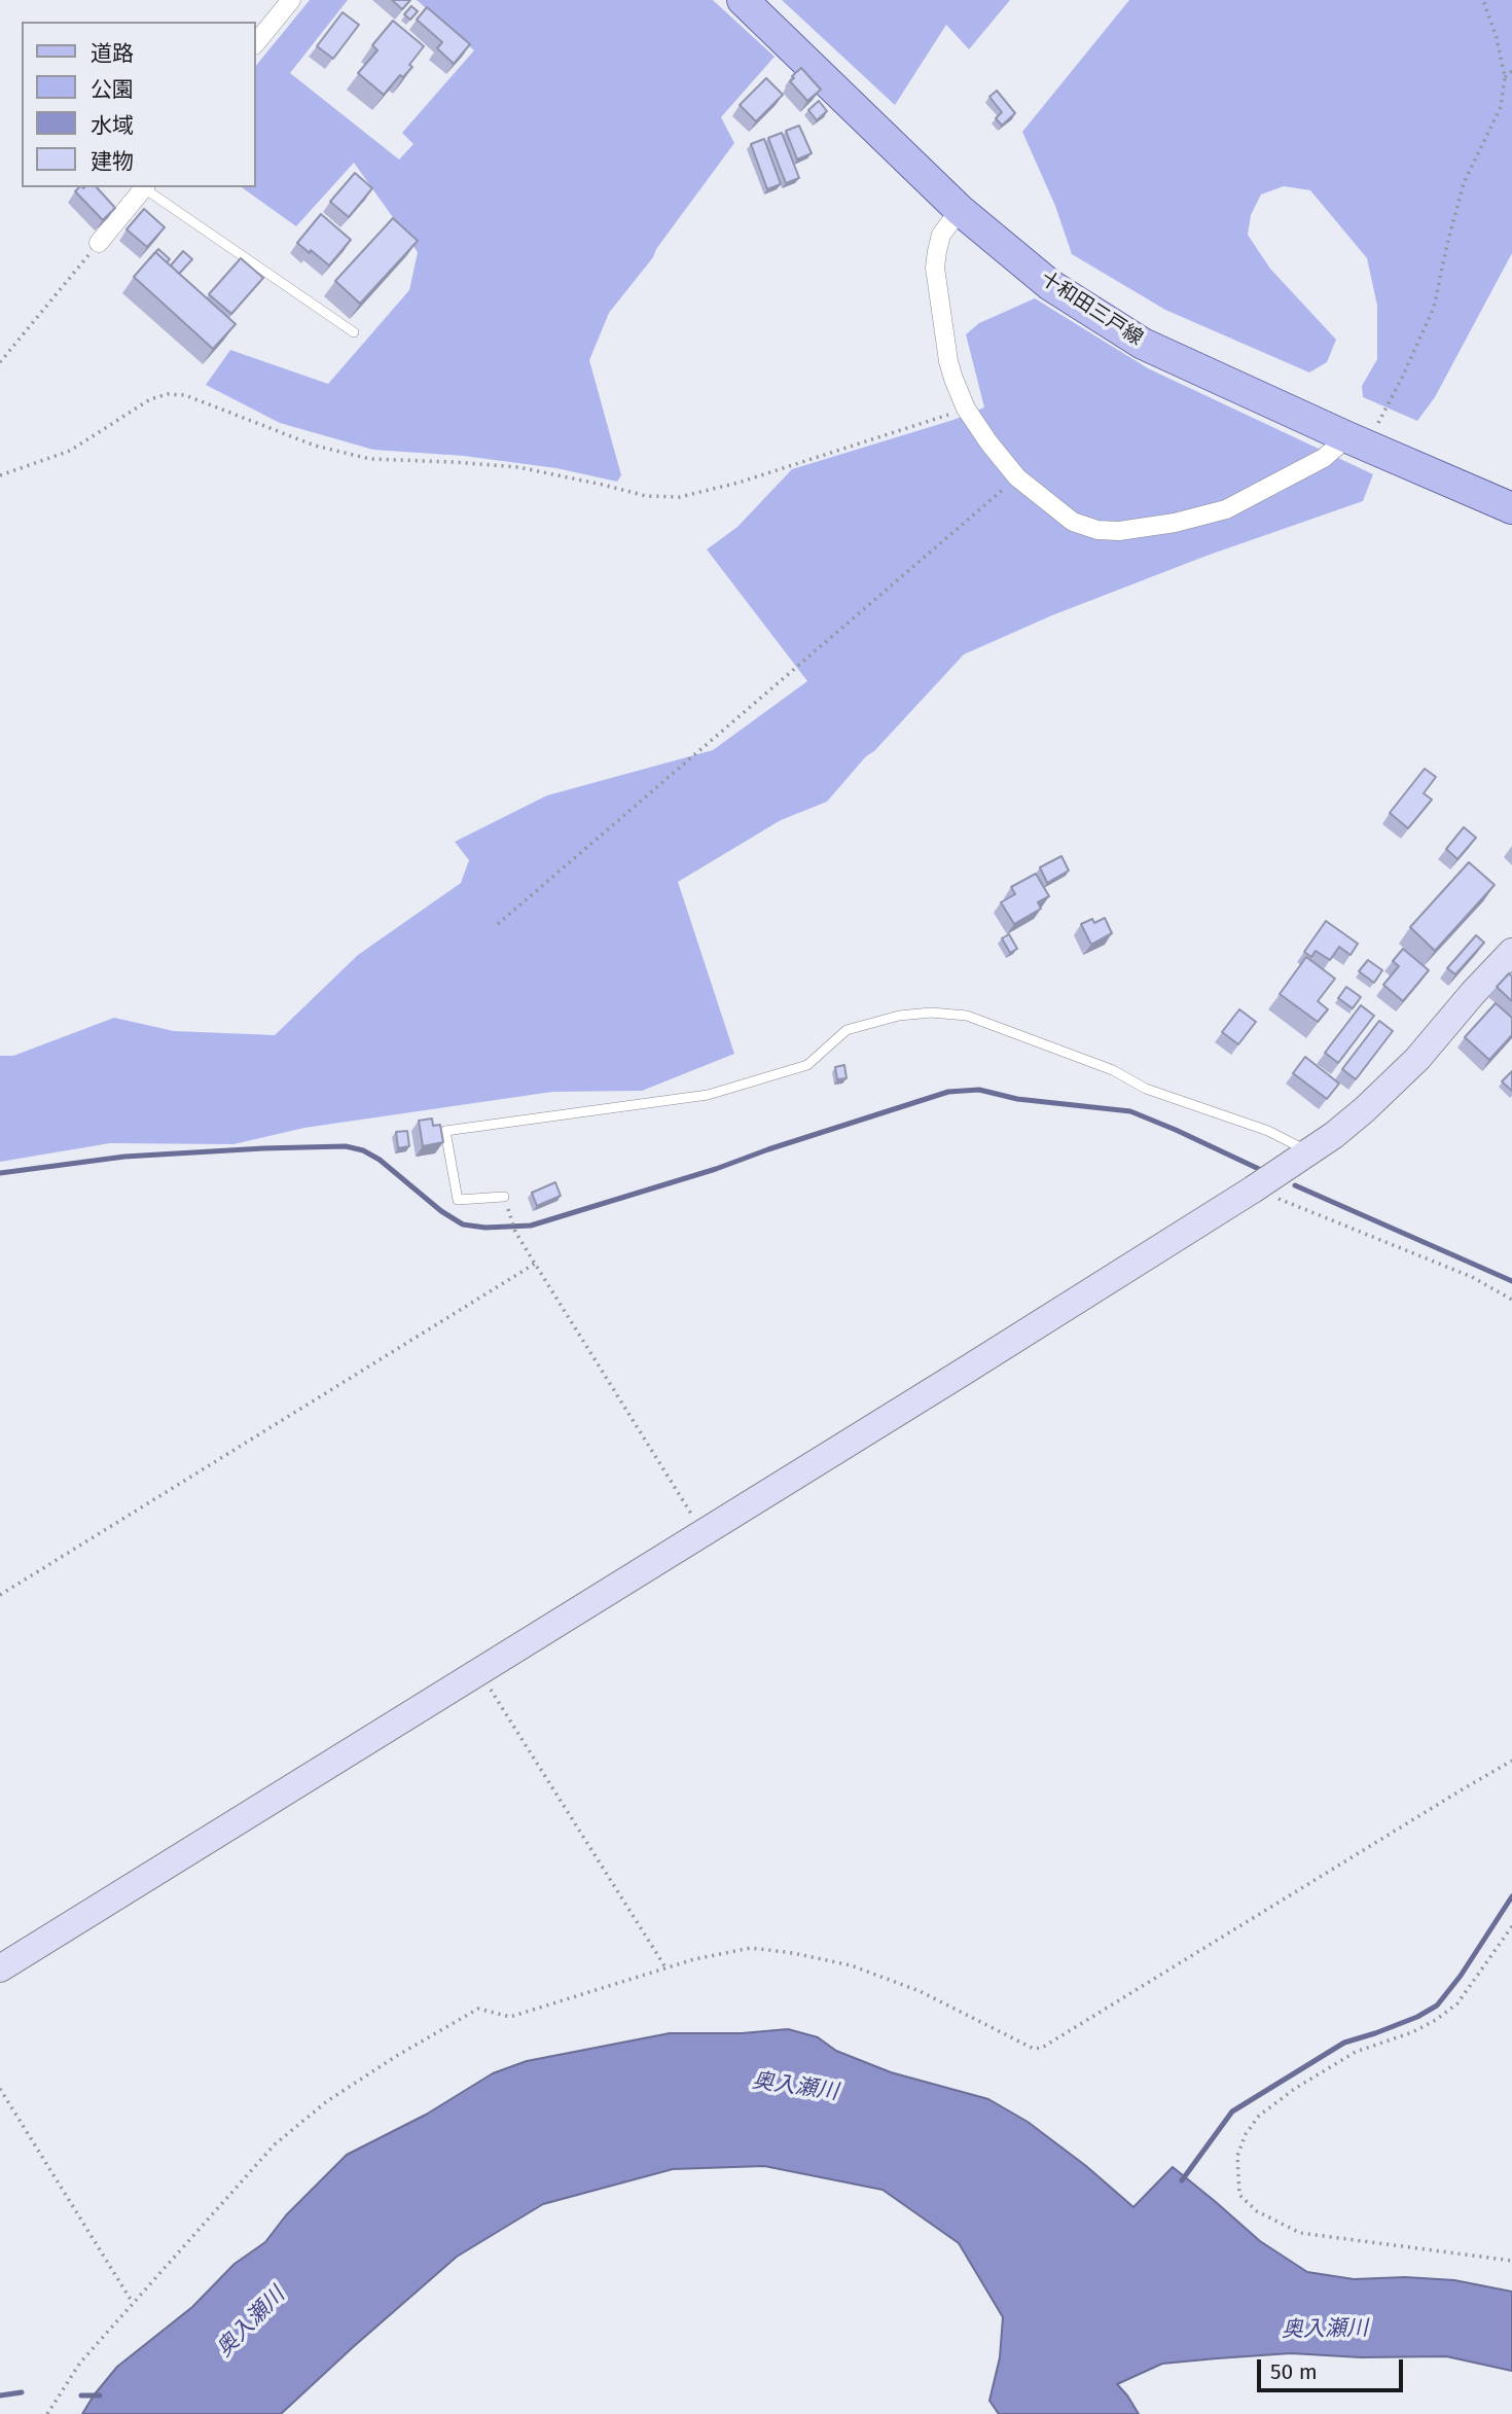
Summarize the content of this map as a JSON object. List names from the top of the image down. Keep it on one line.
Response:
{"streets":{"main road":["十和田三戸線"]},"water":["奥入瀬川"],"legend":["道路","公園","水域","建物"],"scale_bar":"50 m"}
